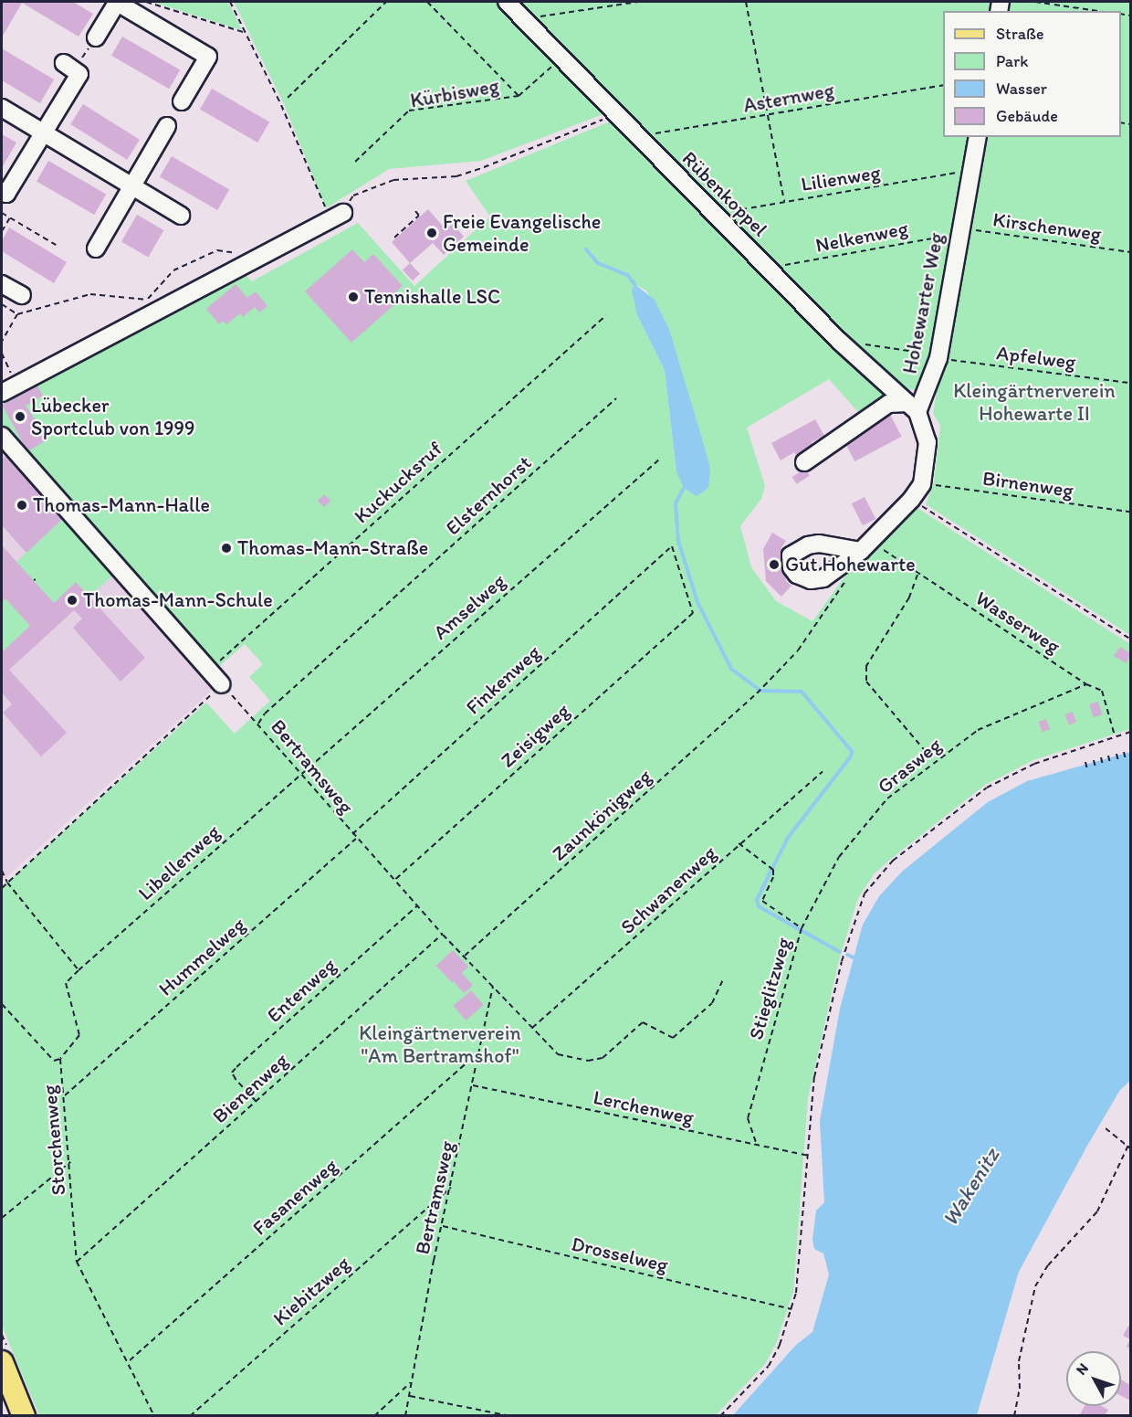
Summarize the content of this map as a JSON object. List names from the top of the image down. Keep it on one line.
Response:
{"streets":{"street":["Rübenkoppel","Hohewarter Weg"],"path":["Kürbisweg","Asternweg","Lilienweg","Kirschenweg","Nelkenweg","Apfelweg","Kuckucksruf","Birnenweg","Elsternhorst","Amselweg","Wasserweg","Finkenweg","Zeisigweg","Grasweg","Bertramsweg","Zaunkönigweg","Libellenweg","Schwanenweg","Hummelweg","Stieglitzweg","Entenweg","Bienenweg","Lerchenweg","Storchenweg","Fasanenweg","Drosselweg","Kiebitzweg"]},"crossings":[["Kürbisweg","Rübenkoppel"],["Asternweg","Rübenkoppel"],["Lilienweg","Rübenkoppel"],["Lilienweg","Hohewarter Weg"],["Rübenkoppel","Nelkenweg"],["Rübenkoppel","Hohewarter Weg"],["Kirschenweg","Nelkenweg"],["Kirschenweg","Hohewarter Weg"],["Nelkenweg","Hohewarter Weg"],["Hohewarter Weg","Apfelweg"],["Elsternhorst","Bertramsweg"],["Amselweg","Bertramsweg"],["Amselweg","Libellenweg"],["Wasserweg","Grasweg"],["Finkenweg","Zeisigweg"],["Finkenweg","Bertramsweg"],["Zeisigweg","Bertramsweg"],["Grasweg","Stieglitzweg"],["Bertramsweg","Zaunkönigweg"],["Bertramsweg","Libellenweg"],["Bertramsweg","Schwanenweg"],["Bertramsweg","Hummelweg"],["Bertramsweg","Entenweg"],["Bertramsweg","Bienenweg"],["Bertramsweg","Lerchenweg"],["Bertramsweg","Fasanenweg"],["Bertramsweg","Drosselweg"],["Bertramsweg","Kiebitzweg"],["Libellenweg","Storchenweg"],["Schwanenweg","Stieglitzweg"],["Hummelweg","Storchenweg"],["Stieglitzweg","Lerchenweg"],["Entenweg","Bienenweg"],["Bienenweg","Storchenweg"],["Storchenweg","Fasanenweg"]],"water":["Wakenitz"],"parks":["Kleingärtnerverein Hohewarte II","Kleingärtnerverein \"Am Bertramshof\""],"places":["Freie Evangelische Gemeinde","Tennishalle LSC","Lübecker Sportclub von 1999","Thomas-Mann-Halle","Thomas-Mann-Straße","Gut Hohewarte","Thomas-Mann-Schule"],"legend":["Straße","Park","Wasser","Gebäude"],"north":"top left"}
